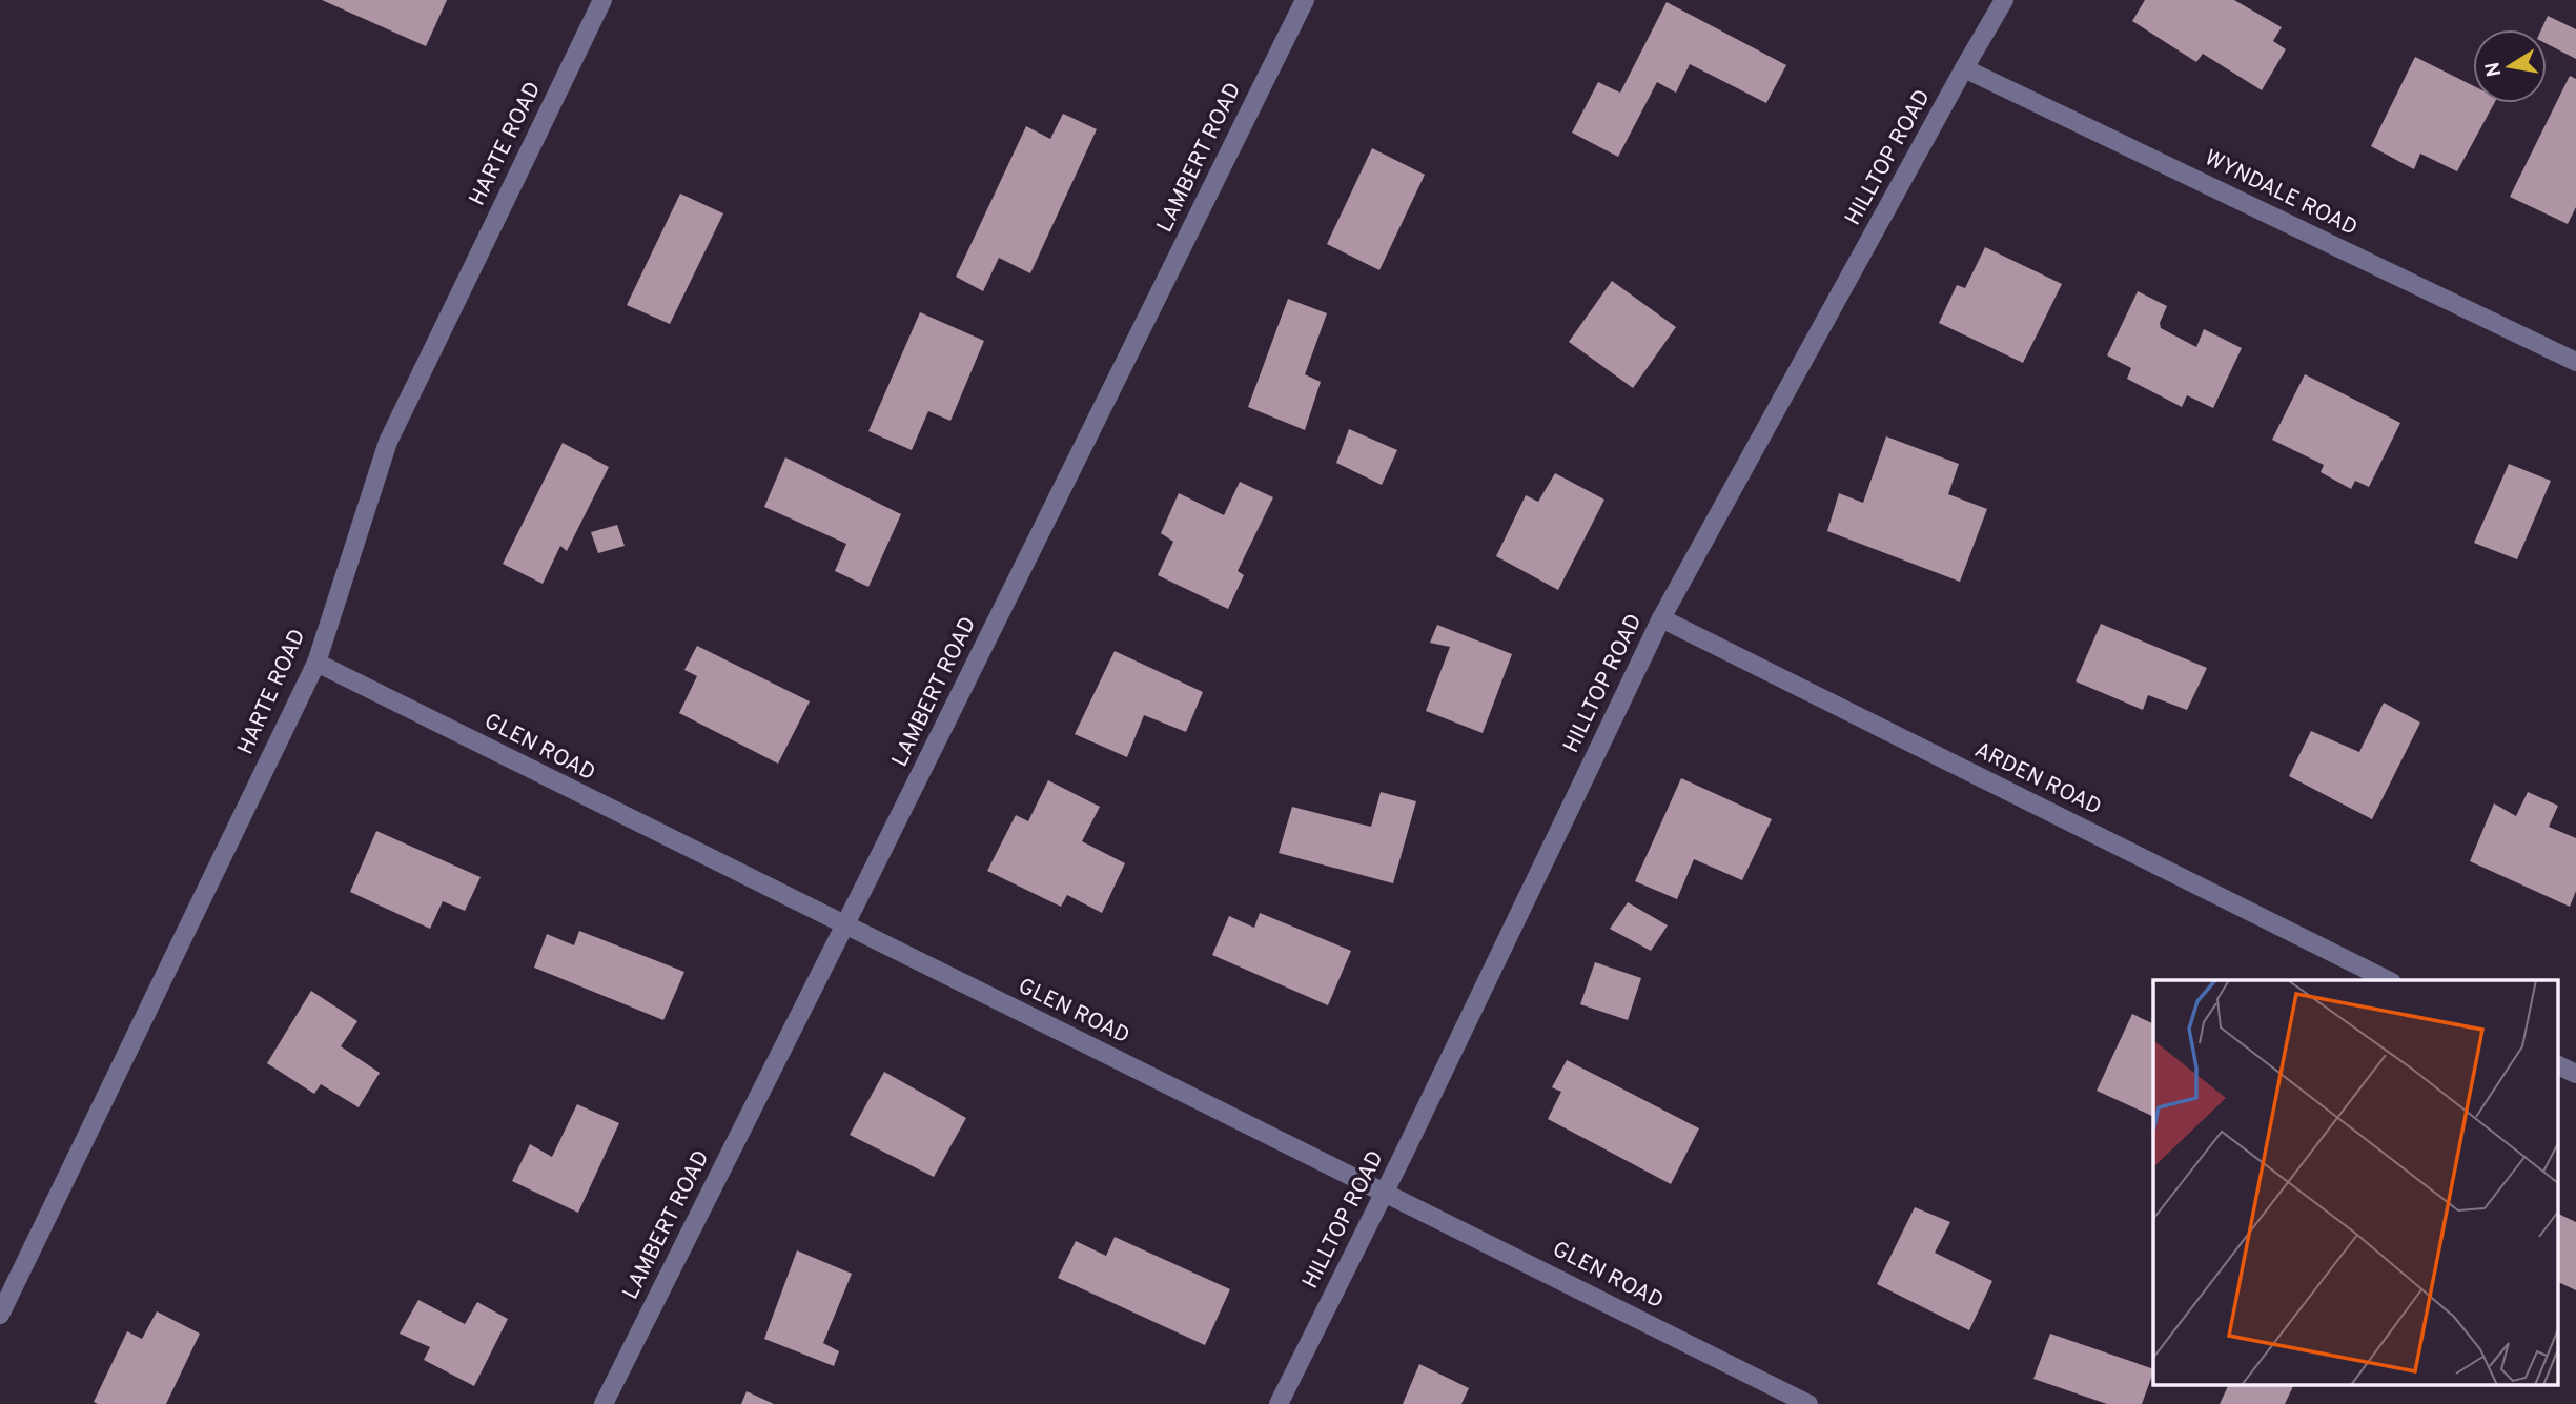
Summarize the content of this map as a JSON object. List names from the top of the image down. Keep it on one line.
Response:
{"streets":{"street":["HARTE ROAD","LAMBERT ROAD","HILLTOP ROAD","WYNDALE ROAD","GLEN ROAD","ARDEN ROAD"]},"crossings":[["HARTE ROAD","GLEN ROAD"],["LAMBERT ROAD","GLEN ROAD"],["HILLTOP ROAD","WYNDALE ROAD"],["HILLTOP ROAD","GLEN ROAD"],["HILLTOP ROAD","ARDEN ROAD"]],"north":"left"}
